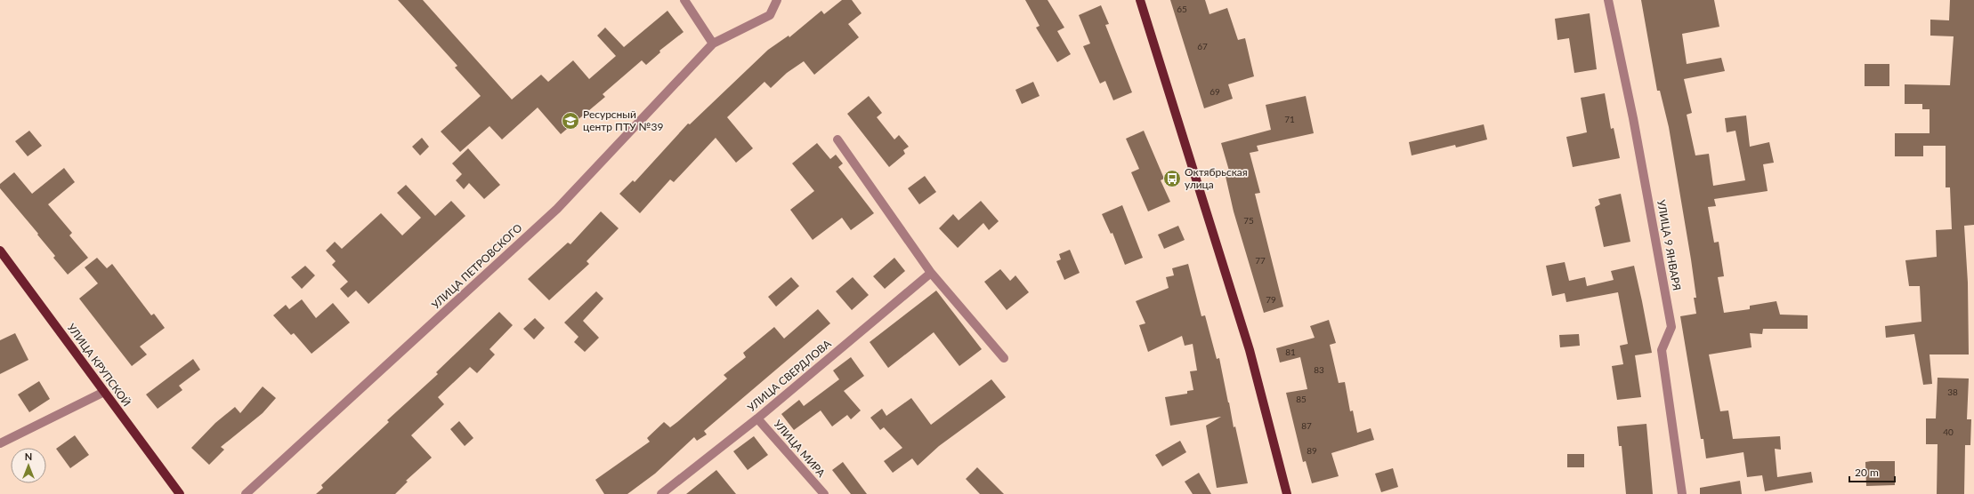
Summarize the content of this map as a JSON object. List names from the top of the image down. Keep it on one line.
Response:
{"streets":{"main road":["УЛИЦА КРУПСКОЙ"],"street":["УЛИЦА 9 ЯНВАРЯ","УЛИЦА ПЕТРОВСКОГО","УЛИЦА СВЕРДЛОВА","УЛИЦА МИРА"]},"crossings":[["УЛИЦА СВЕРДЛОВА","УЛИЦА МИРА"]],"places":{"school or university":["Ресурсный центр ПТУ №39"],"bus stop":["Октябрьская улица"]},"house_numbers":["65","67","69","71","75","77","79","81","83","38","85","87","40","89"],"scale_bar":"20 m","north":"top"}
